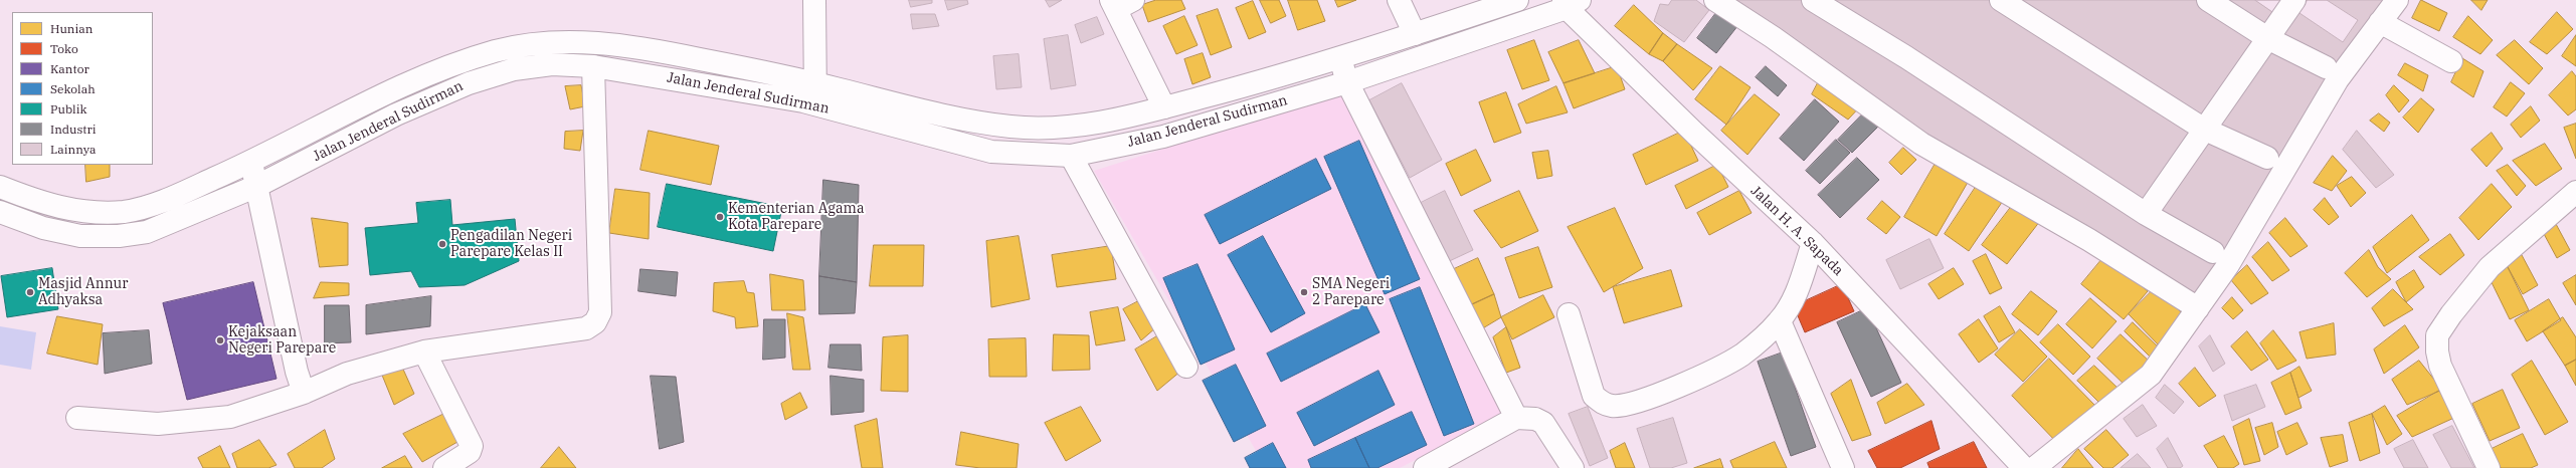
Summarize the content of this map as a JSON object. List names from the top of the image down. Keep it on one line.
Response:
{"streets":{"street":["Jalan Jenderal Sudirman","Jalan H. A. Sapada"]},"crossings":[["Jalan Jenderal Sudirman","Jalan H. A. Sapada"]],"places":["Kementerian Agama Kota Parepare","Pengadilan Negeri Parepare Kelas II","Masjid Annur Adhyaksa","SMA Negeri 2 Parepare","Kejaksaan Negeri Parepare"],"legend":["Hunian","Toko","Kantor","Sekolah","Publik","Industri","Lainnya"]}
